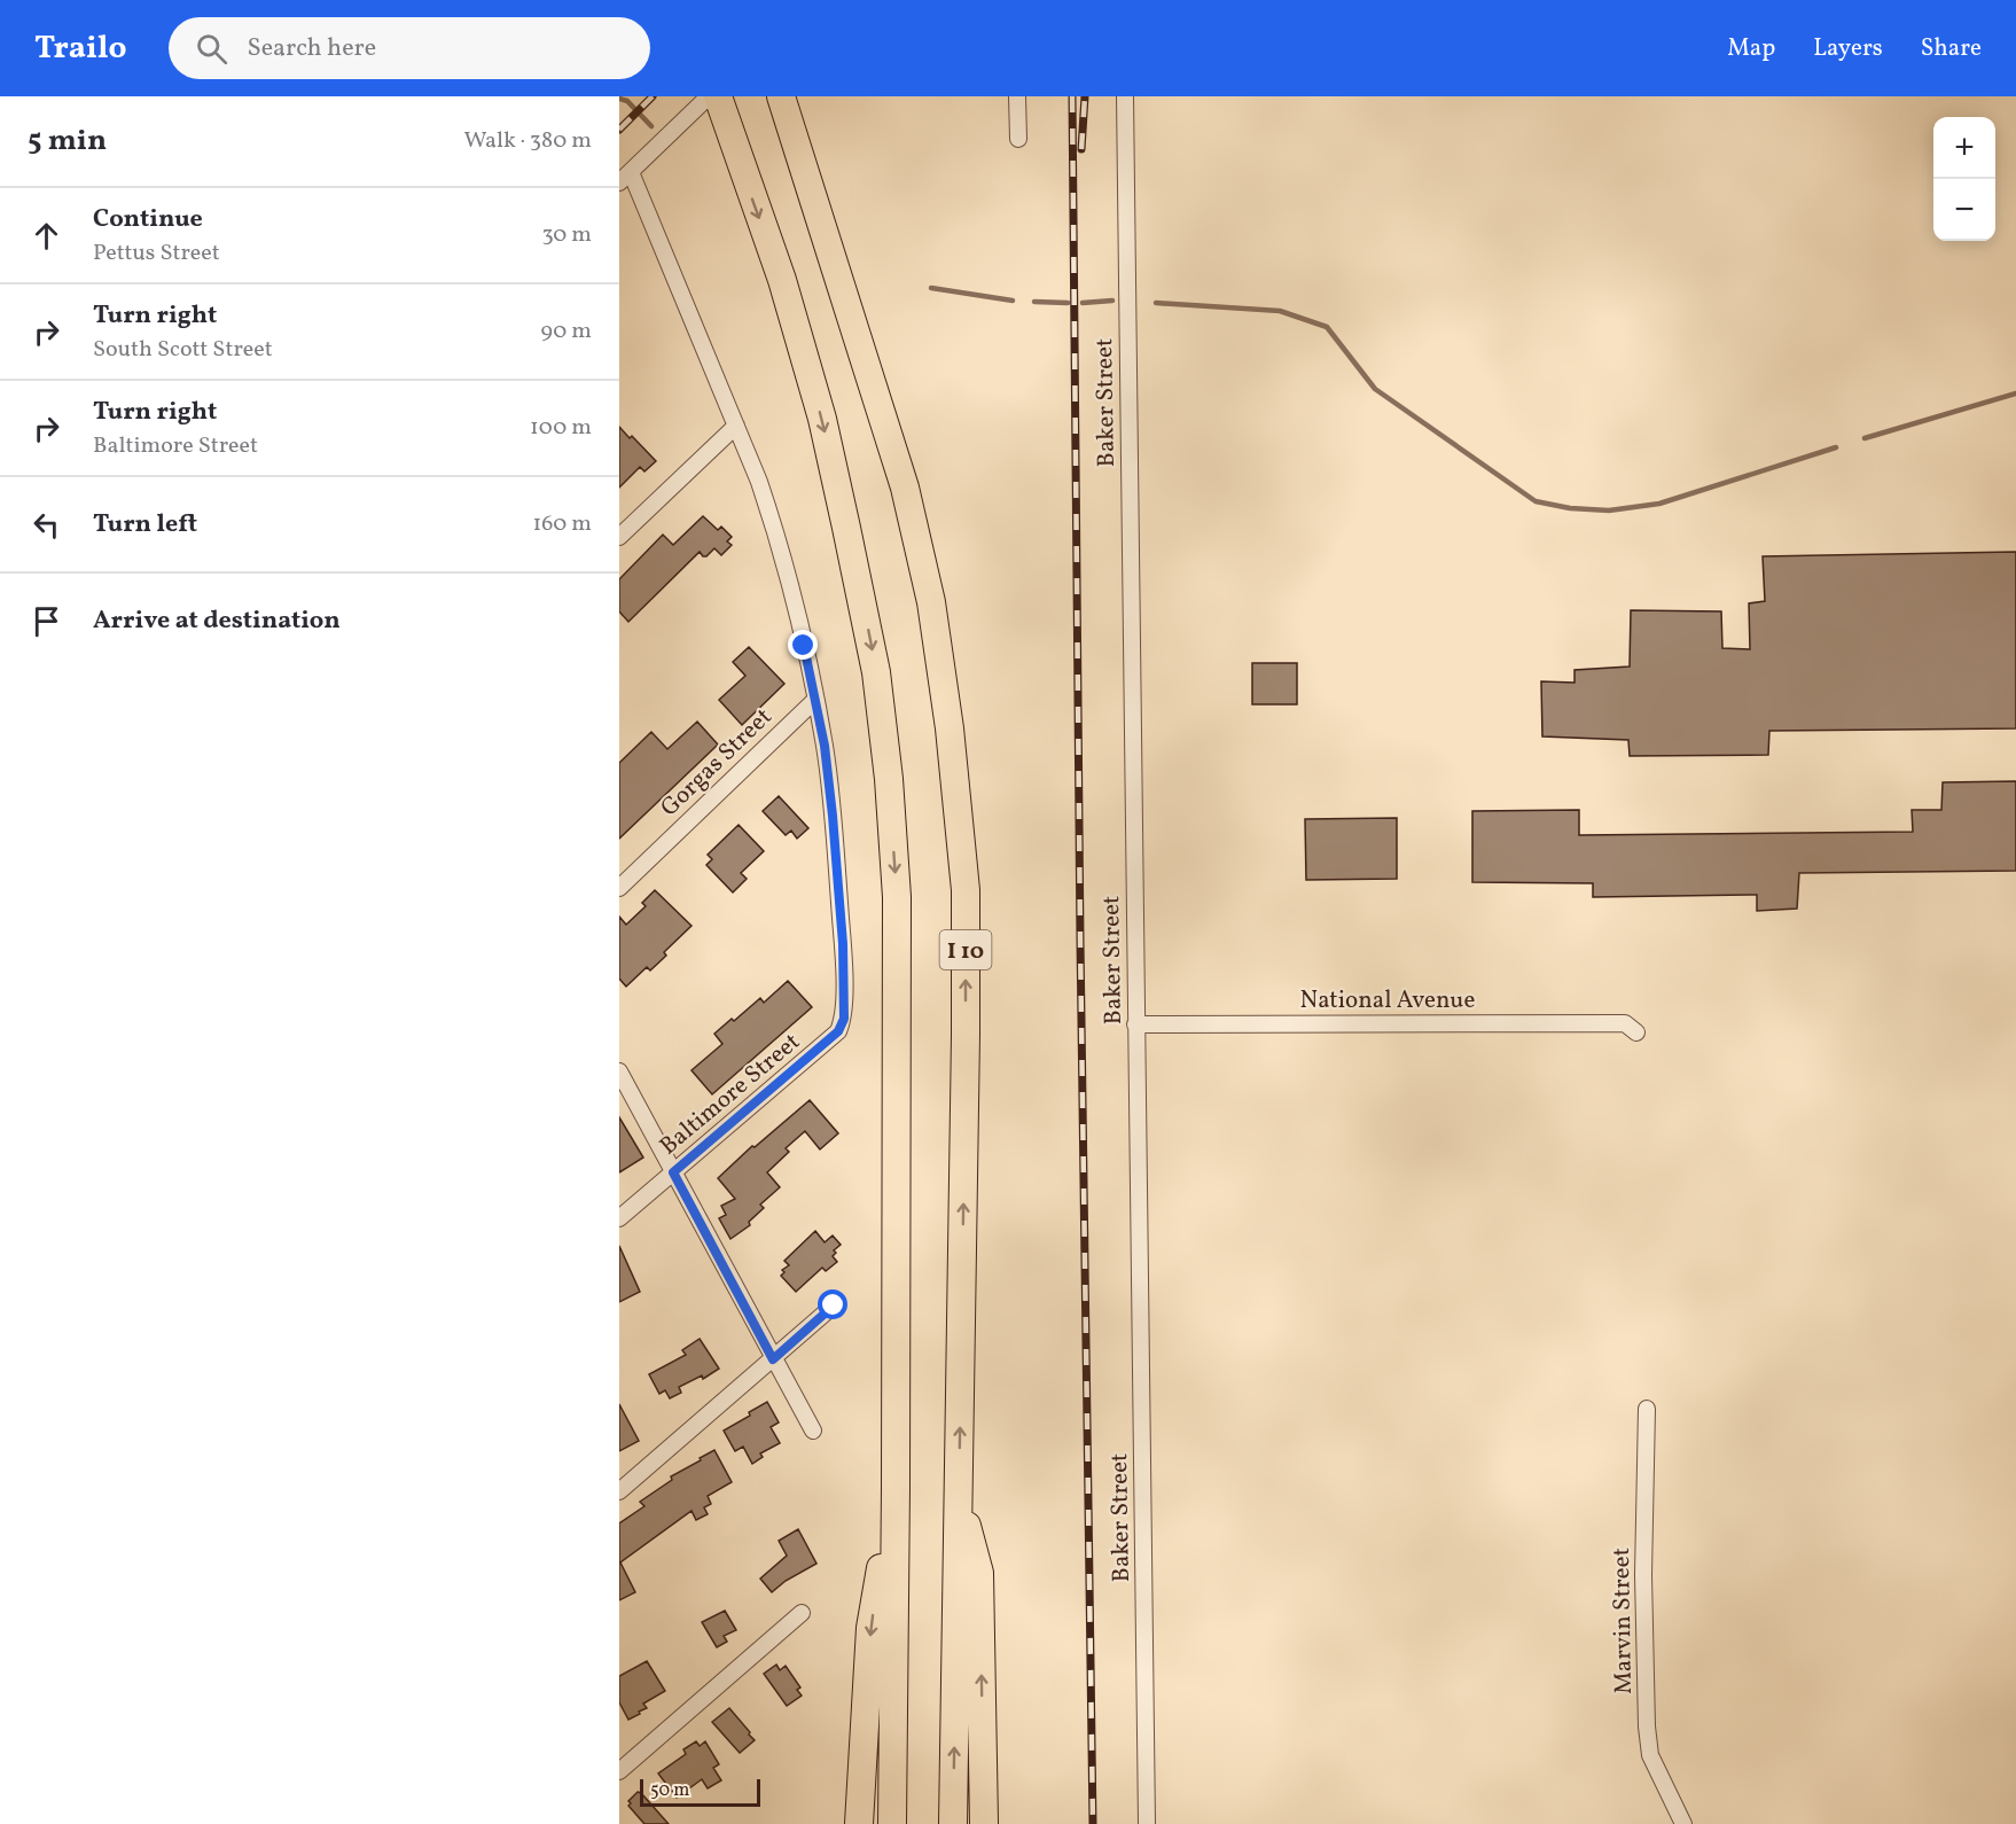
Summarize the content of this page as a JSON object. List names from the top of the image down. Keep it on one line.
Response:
{"streets":{"highway":["I 10"],"street":["Baker Street","Gorgas Street","National Avenue","Baltimore Street","Marvin Street"]},"crossings":[["Baker Street","National Avenue"],["Gorgas Street","Baltimore Street"]],"scale_bar":"50 m","page":{"header":"Trailo","search":"Search here","nav":["Map","Layers","Share"],"heading":["5 min","Walk · 380 m"],"map_buttons":["+","−"],"list":[["Continue","Pettus Street","30 m"],["Turn right","South Scott Street","90 m"],["Turn right","Baltimore Street","100 m"],["Turn left","160 m"],"Arrive at destination"],"scale":"50 m"}}
